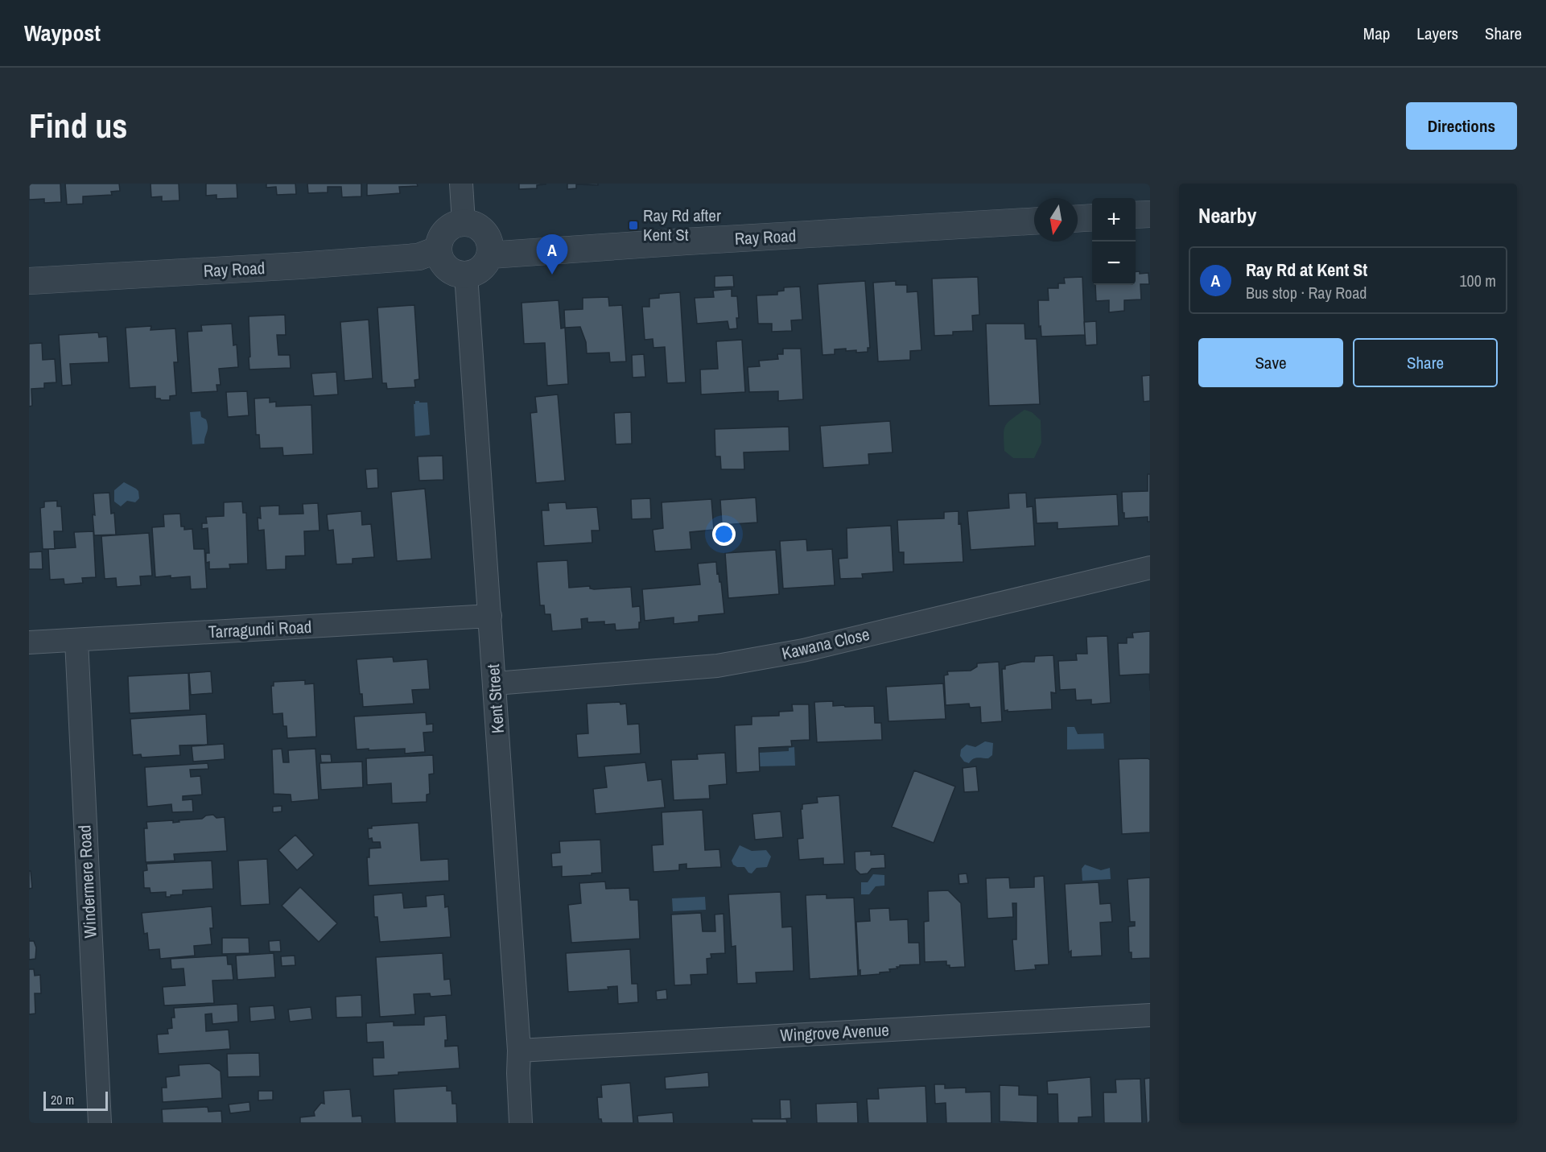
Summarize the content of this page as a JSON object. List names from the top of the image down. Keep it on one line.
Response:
{"streets":{"street":["Ray Road","Tarragundi Road","Kawana Close","Kent Street","Windermere Road","Wingrove Avenue"]},"crossings":[["Ray Road","Kent Street"],["Tarragundi Road","Kent Street"],["Tarragundi Road","Windermere Road"],["Kawana Close","Kent Street"],["Kent Street","Wingrove Avenue"]],"places":{"transit":["Ray Rd after Kent St"]},"scale_bar":"20 m","north":"bottom","page":{"header":"Waypost","nav":["Map","Layers","Share"],"buttons":["Directions",["Save","Share"]],"title":"Find us","heading":"Nearby","map_buttons":["+","−"],"pins":"A","list":[{"mark":"A","name":"Ray Rd at Kent St","note":"Bus stop · Ray Road","value":"100 m"}],"scale":"20 m"}}
